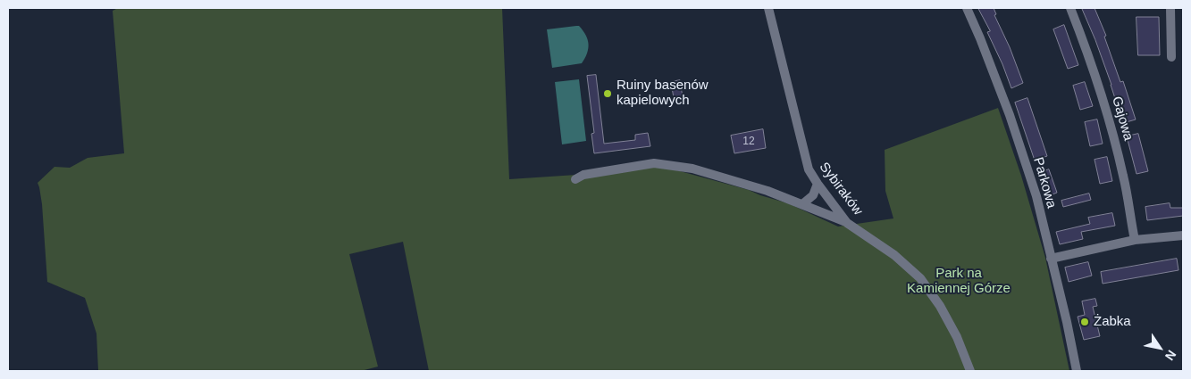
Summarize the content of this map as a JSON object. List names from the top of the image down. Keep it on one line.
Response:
{"streets":{"street":["Gajowa","Parkowa","Sybiraków"]},"parks":["Park na Kamiennej Górze"],"places":["Ruiny basenów kapielowych","Żabka"],"house_numbers":["12"],"north":"bottom right"}
